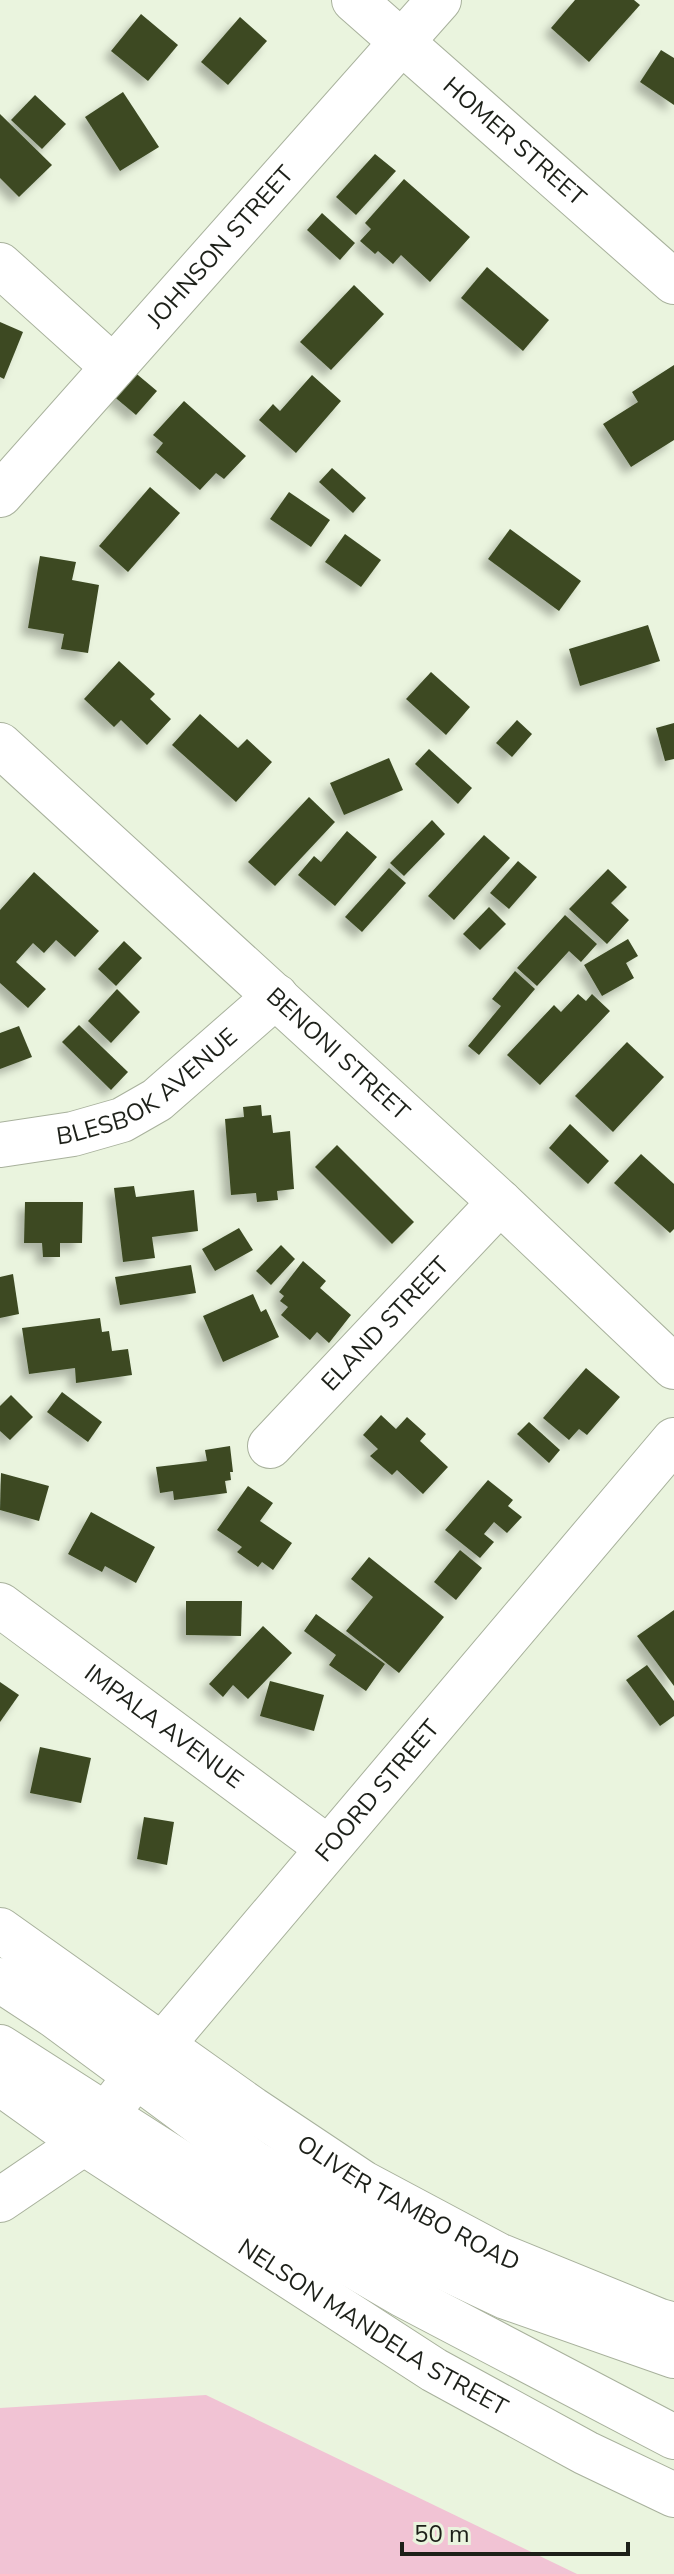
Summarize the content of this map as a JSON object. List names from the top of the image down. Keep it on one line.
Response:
{"streets":{"street":["HOMER STREET","JOHNSON STREET","BENONI STREET","BLESBOK AVENUE","ELAND STREET","IMPALA AVENUE","FOORD STREET","OLIVER TAMBO ROAD","NELSON MANDELA STREET"]},"crossings":[["HOMER STREET","JOHNSON STREET"],["BENONI STREET","BLESBOK AVENUE"],["BENONI STREET","ELAND STREET"],["IMPALA AVENUE","FOORD STREET"],["FOORD STREET","OLIVER TAMBO ROAD"],["FOORD STREET","NELSON MANDELA STREET"]],"scale_bar":"50 m"}
